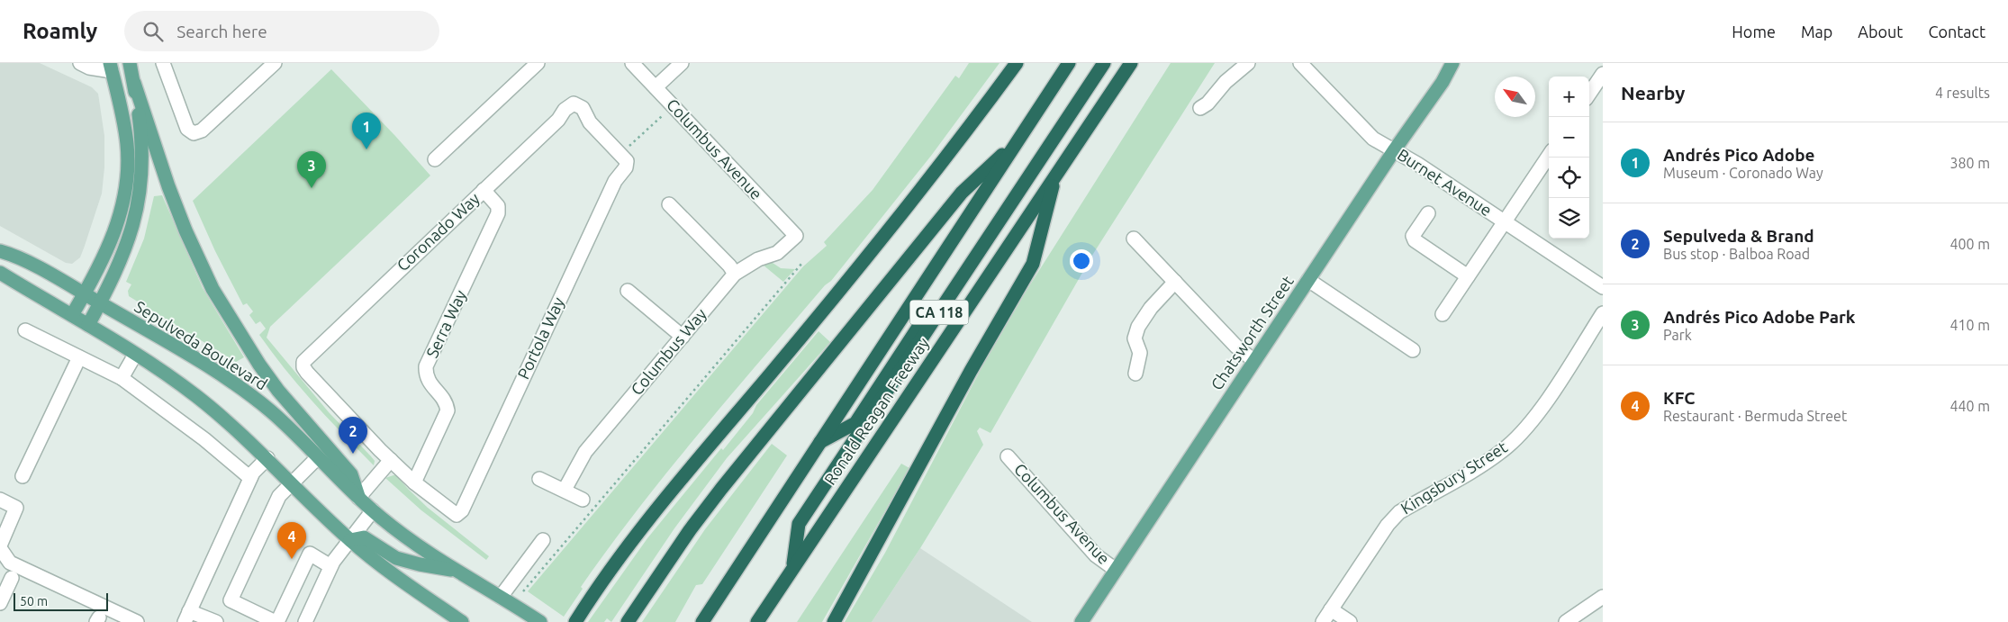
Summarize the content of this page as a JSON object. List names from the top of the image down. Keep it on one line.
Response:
{"streets":{"highway":["CA 118","Ronald Reagan Freeway"],"main road":["Chatsworth Street","Sepulveda Boulevard"],"street":["Columbus Avenue","Burnet Avenue","Coronado Way","Serra Way","Portola Way","Columbus Way","Kingsbury Street"]},"crossings":[["Columbus Avenue","Chatsworth Street"],["Columbus Avenue","Columbus Way"],["Burnet Avenue","Chatsworth Street"],["Coronado Way","Serra Way"],["Coronado Way","Portola Way"],["CA 118","Ronald Reagan Freeway"],["Serra Way","Portola Way"]],"scale_bar":"50 m","north":"top left","page":{"header":"Roamly","search":"Search here","nav":["Home","Map","About","Contact"],"heading":["Nearby","4 results"],"map_buttons":["+","−"],"pins":["1","3","2","4"],"list":[{"mark":"1","name":"Andrés Pico Adobe","note":"Museum · Coronado Way","value":"380 m"},{"mark":"2","name":"Sepulveda & Brand","note":"Bus stop · Balboa Road","value":"400 m"},{"mark":"3","name":"Andrés Pico Adobe Park","note":"Park","value":"410 m"},{"mark":"4","name":"KFC","note":"Restaurant · Bermuda Street","value":"440 m"}],"scale":"50 m"}}
